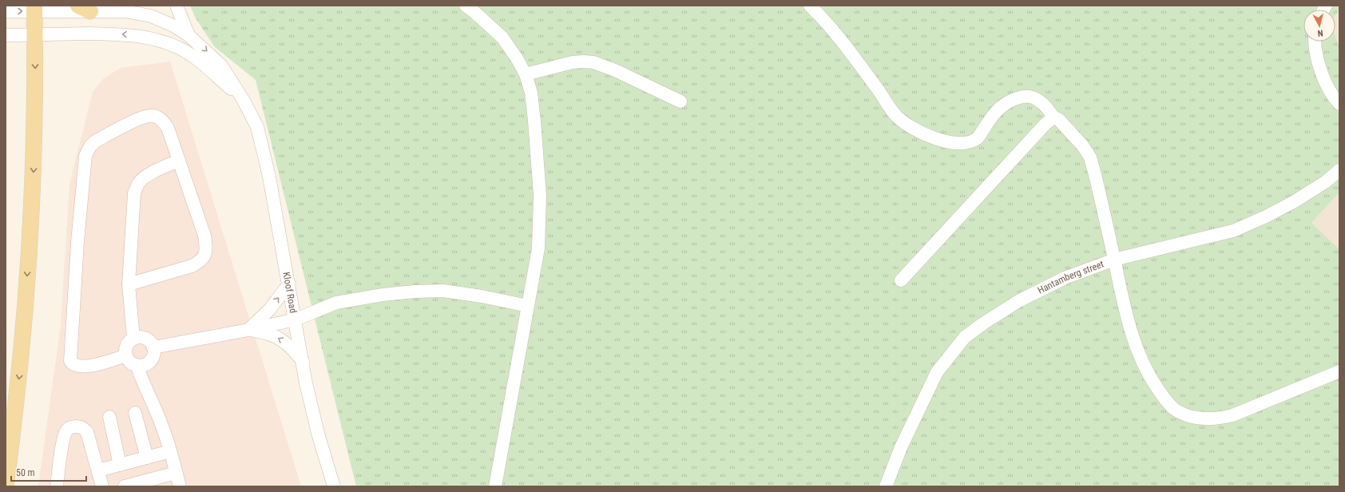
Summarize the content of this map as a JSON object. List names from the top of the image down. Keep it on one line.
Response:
{"streets":{"street":["Hantamberg street","Kloof Road"]},"scale_bar":"50 m","north":"bottom"}
